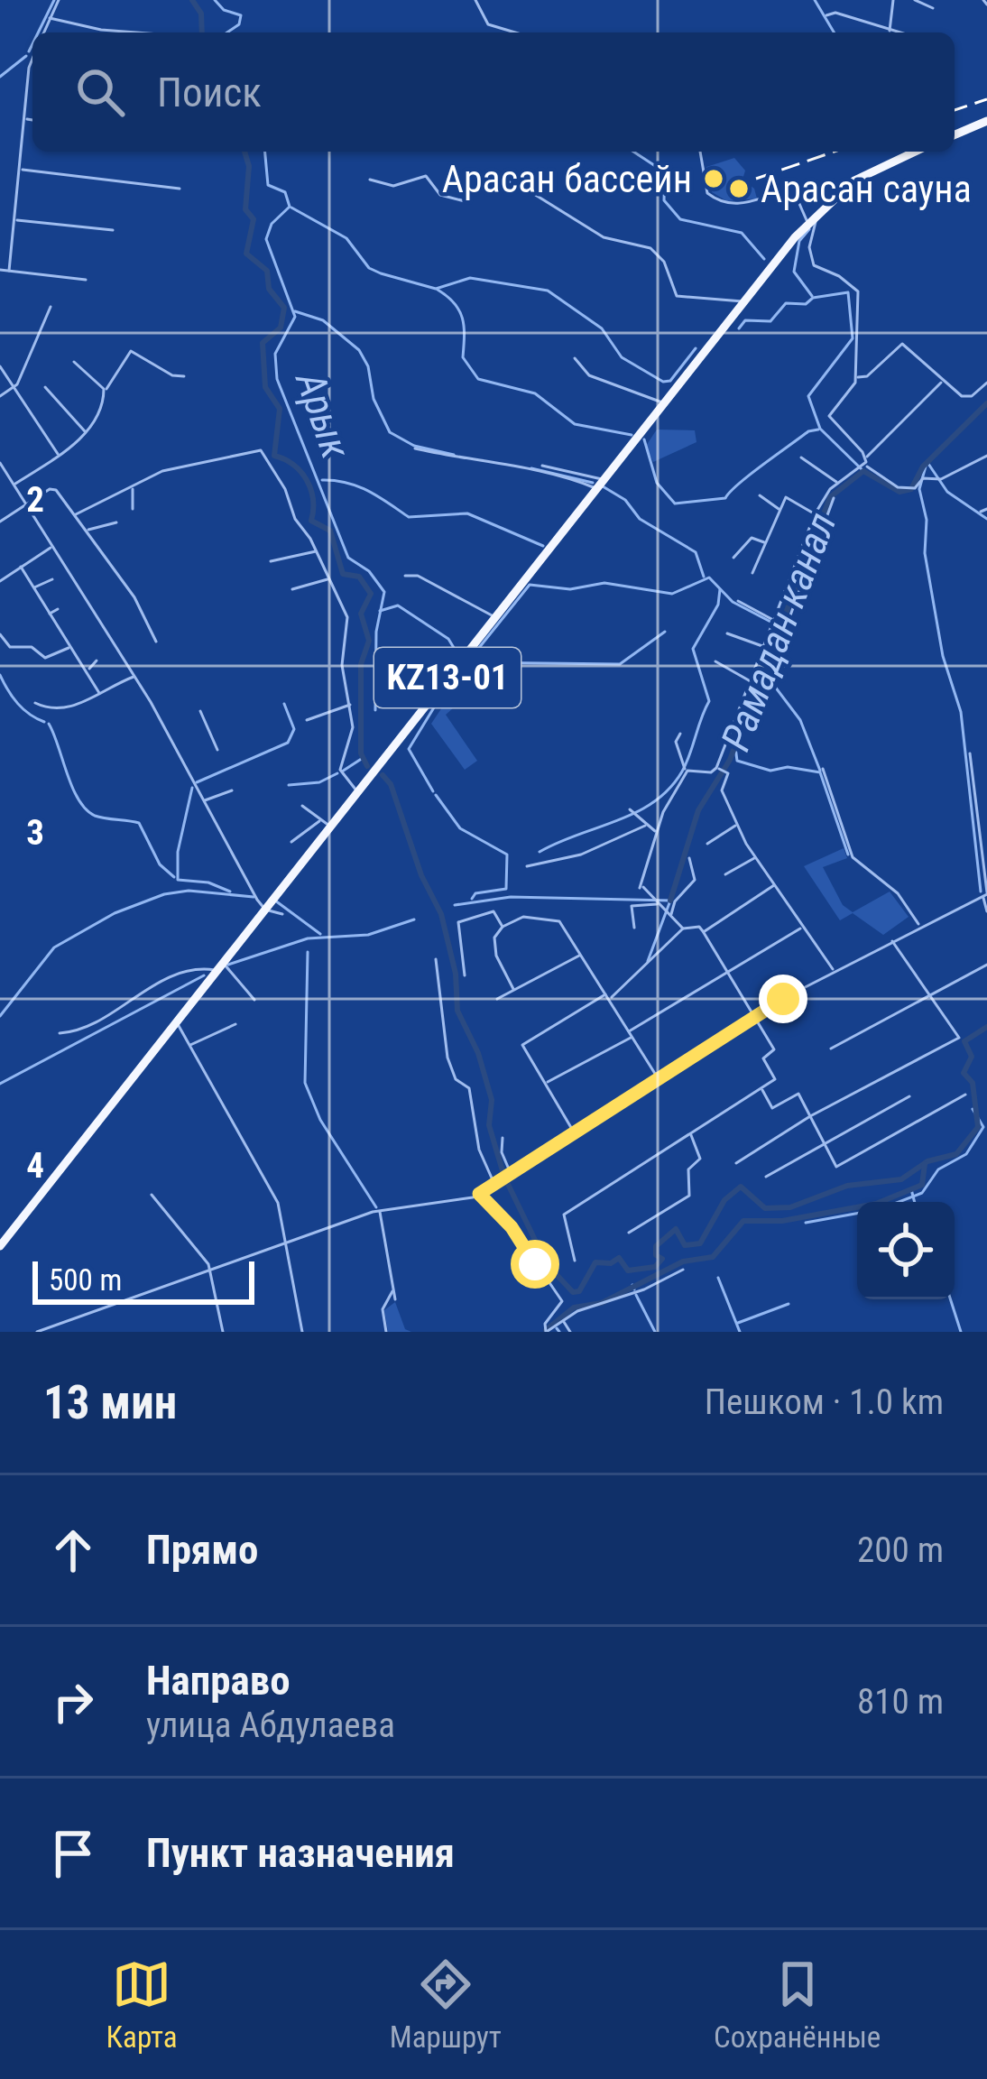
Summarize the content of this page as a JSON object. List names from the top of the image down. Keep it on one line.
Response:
{"streets":{"highway":["KZ13-01"]},"water":["Арык","Рамадан канал"],"places":["Арасан бассейн","Арасан сауна"],"scale_bar":"500 m","page":{"search":"Поиск","scale":"500 m","heading":["13 мин","Пешком · 1.0 km"],"list":[["Прямо","200 m"],["Направо","улица Абдулаева","810 m"],"Пункт назначения"],"nav":["Карта","Маршрут","Сохранённые"]},"grid":{"rows":["2","3","4"]}}
